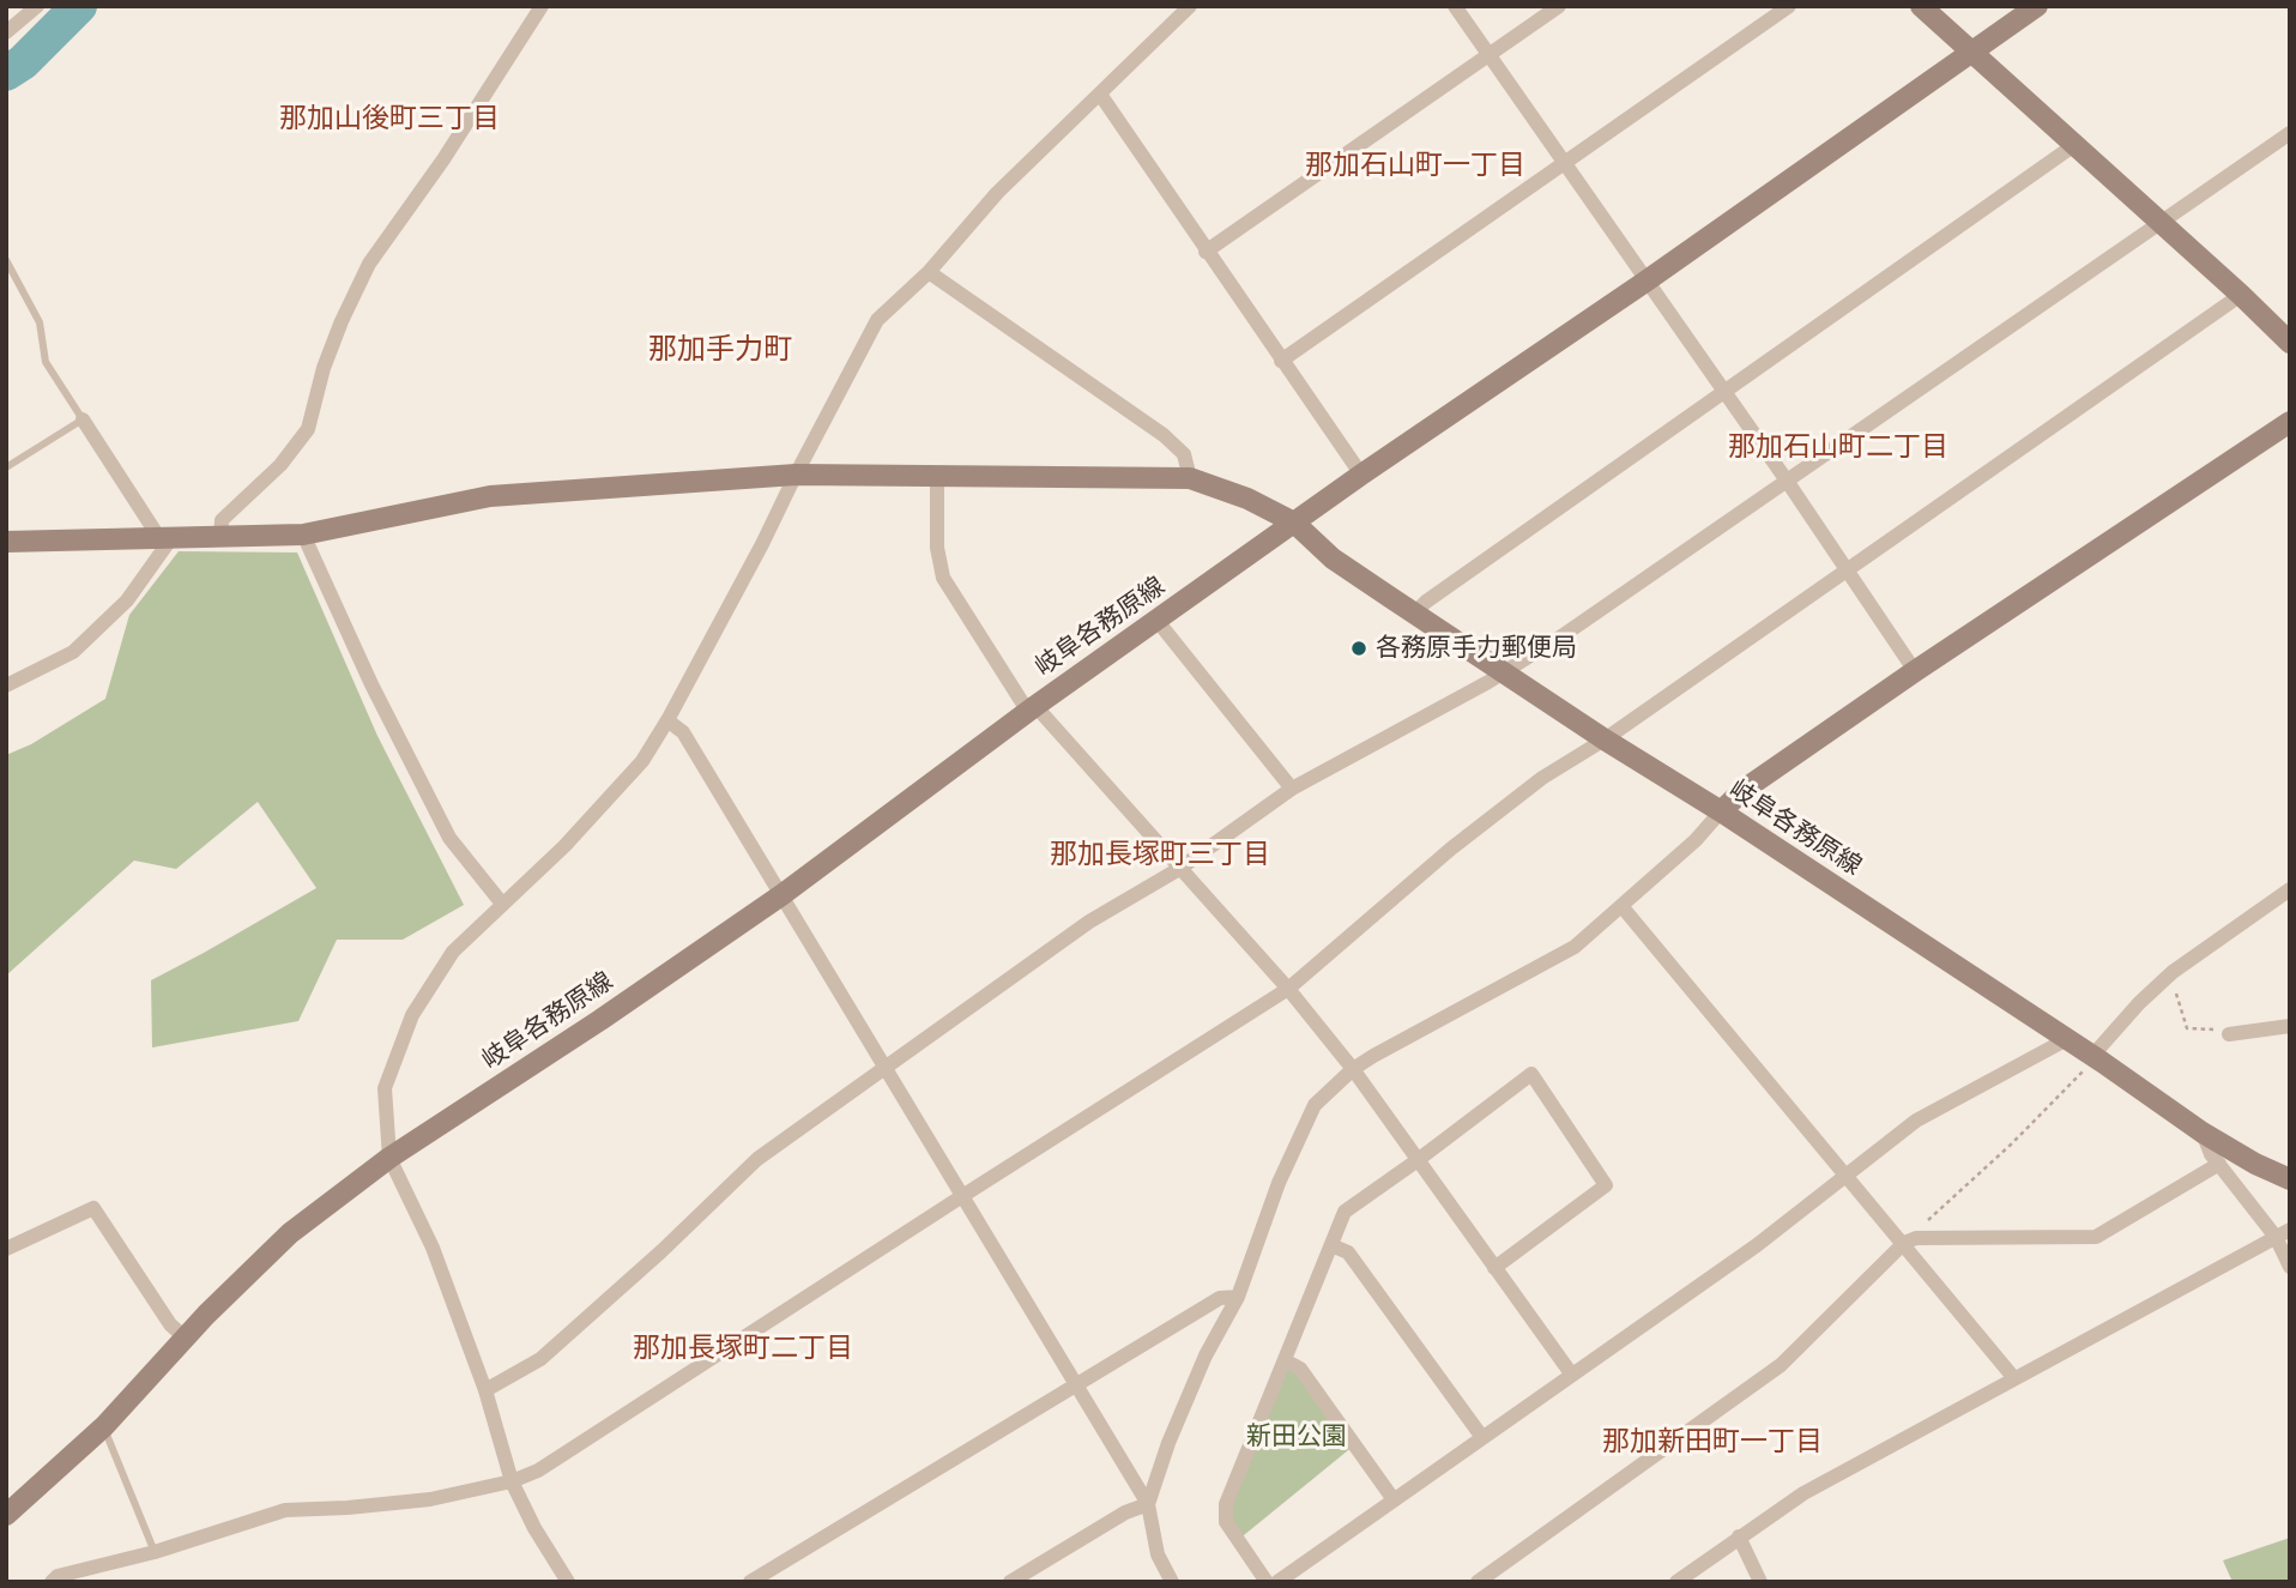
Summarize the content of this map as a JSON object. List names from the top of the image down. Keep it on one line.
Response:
{"streets":{"street":["岐阜各務原線"]},"districts":["那加山後町三丁目","那加石山町一丁目","那加手力町","那加石山町二丁目","那加長塚町三丁目","那加長塚町二丁目","那加新田町一丁目"],"parks":["新田公園"],"places":["各務原手力郵便局"]}
